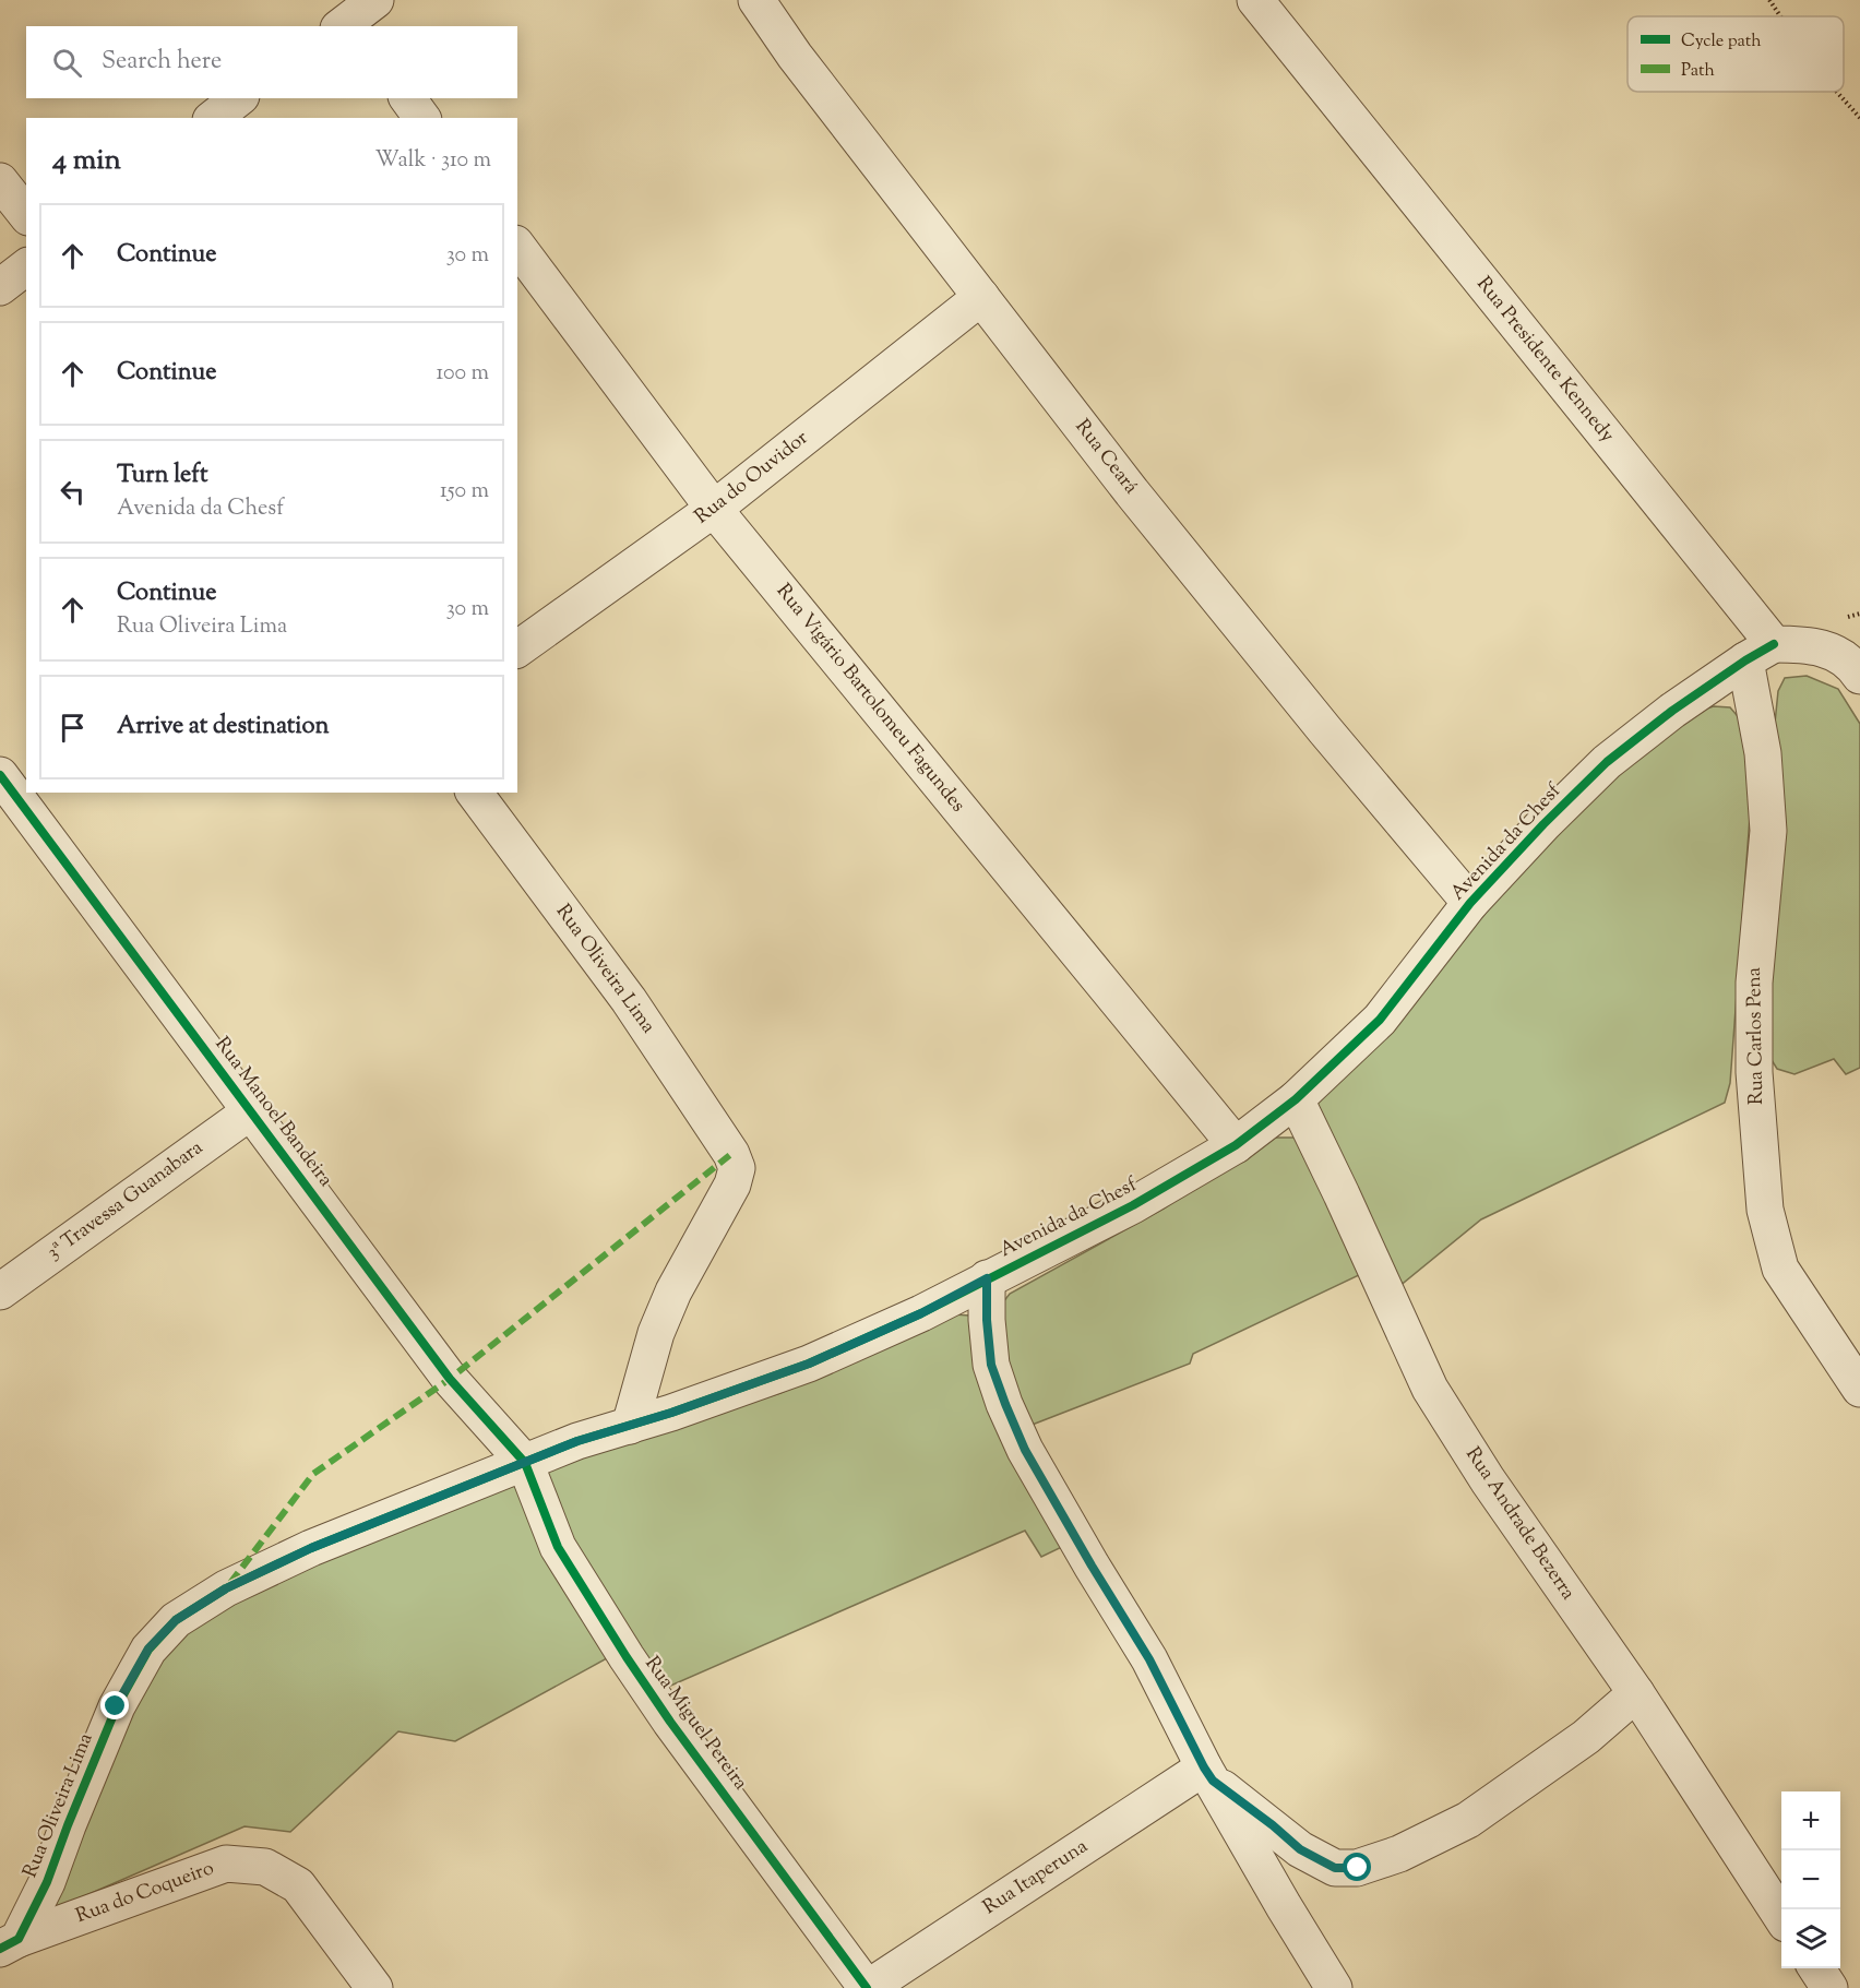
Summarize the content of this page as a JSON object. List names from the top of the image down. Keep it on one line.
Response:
{"streets":{"street":["Rua Presidente Kennedy","Rua Ceará","Rua do Ouvidor","Rua Vigário Bartolomeu Fagundes","Avenida da Chesf","Rua Oliveira Lima","Rua Carlos Pena","Rua Manoel Bandeira","3ª Travessa Guanabara","Rua Andrade Bezerra","Rua Miguel Pereira","Rua Itaperuna","Rua do Coqueiro"]},"crossings":[["Rua Presidente Kennedy","Avenida da Chesf"],["Rua Presidente Kennedy","Rua Carlos Pena"],["Rua Ceará","Rua do Ouvidor"],["Rua Ceará","Avenida da Chesf"],["Rua do Ouvidor","Rua Vigário Bartolomeu Fagundes"],["Rua Vigário Bartolomeu Fagundes","Avenida da Chesf"],["Avenida da Chesf","Rua Oliveira Lima"],["Avenida da Chesf","Rua Carlos Pena"],["Avenida da Chesf","Rua Manoel Bandeira"],["Avenida da Chesf","Rua Andrade Bezerra"],["Avenida da Chesf","Rua Miguel Pereira"],["Rua Oliveira Lima","Rua do Coqueiro"],["Rua Manoel Bandeira","3ª Travessa Guanabara"],["Rua Manoel Bandeira","Rua Miguel Pereira"],["Rua Miguel Pereira","Rua Itaperuna"]],"legend":["Cycle path","Path"],"page":{"search":"Search here","heading":["4 min","Walk · 310 m"],"list":[["Continue","30 m"],["Continue","100 m"],["Turn left","Avenida da Chesf","150 m"],["Continue","Rua Oliveira Lima","30 m"],"Arrive at destination"],"map_buttons":["+","−"]}}
